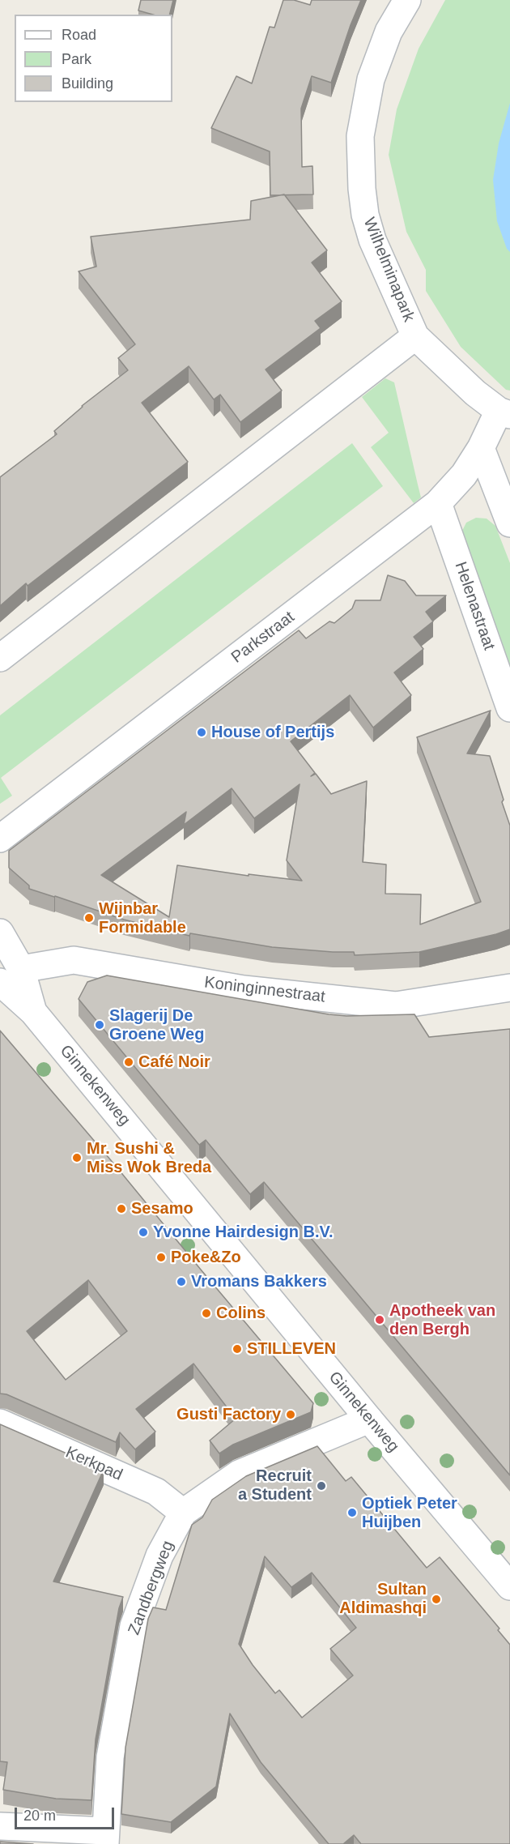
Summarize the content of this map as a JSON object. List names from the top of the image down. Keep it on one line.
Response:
{"streets":{"street":["Wilhelminapark","Helenastraat","Parkstraat","Koninginnestraat","Ginnekenweg","Kerkpad","Zandbergweg"]},"crossings":[["Wilhelminapark","Parkstraat"],["Helenastraat","Parkstraat"],["Koninginnestraat","Ginnekenweg"],["Ginnekenweg","Zandbergweg"],["Kerkpad","Zandbergweg"]],"places":["House of Pertijs","Wijnbar Formidable","Slagerij De Groene Weg","Café Noir","Mr. Sushi & Miss Wok Breda","Sesamo","Yvonne Hairdesign B.V.","Poke&Zo","Vromans Bakkers","Colins","Apotheek van den Bergh","STILLEVEN","Gusti Factory","Recruit a Student","Optiek Peter Huijben","Sultan Aldimashqi"],"legend":["Road","Park","Building"],"scale_bar":"20 m"}
